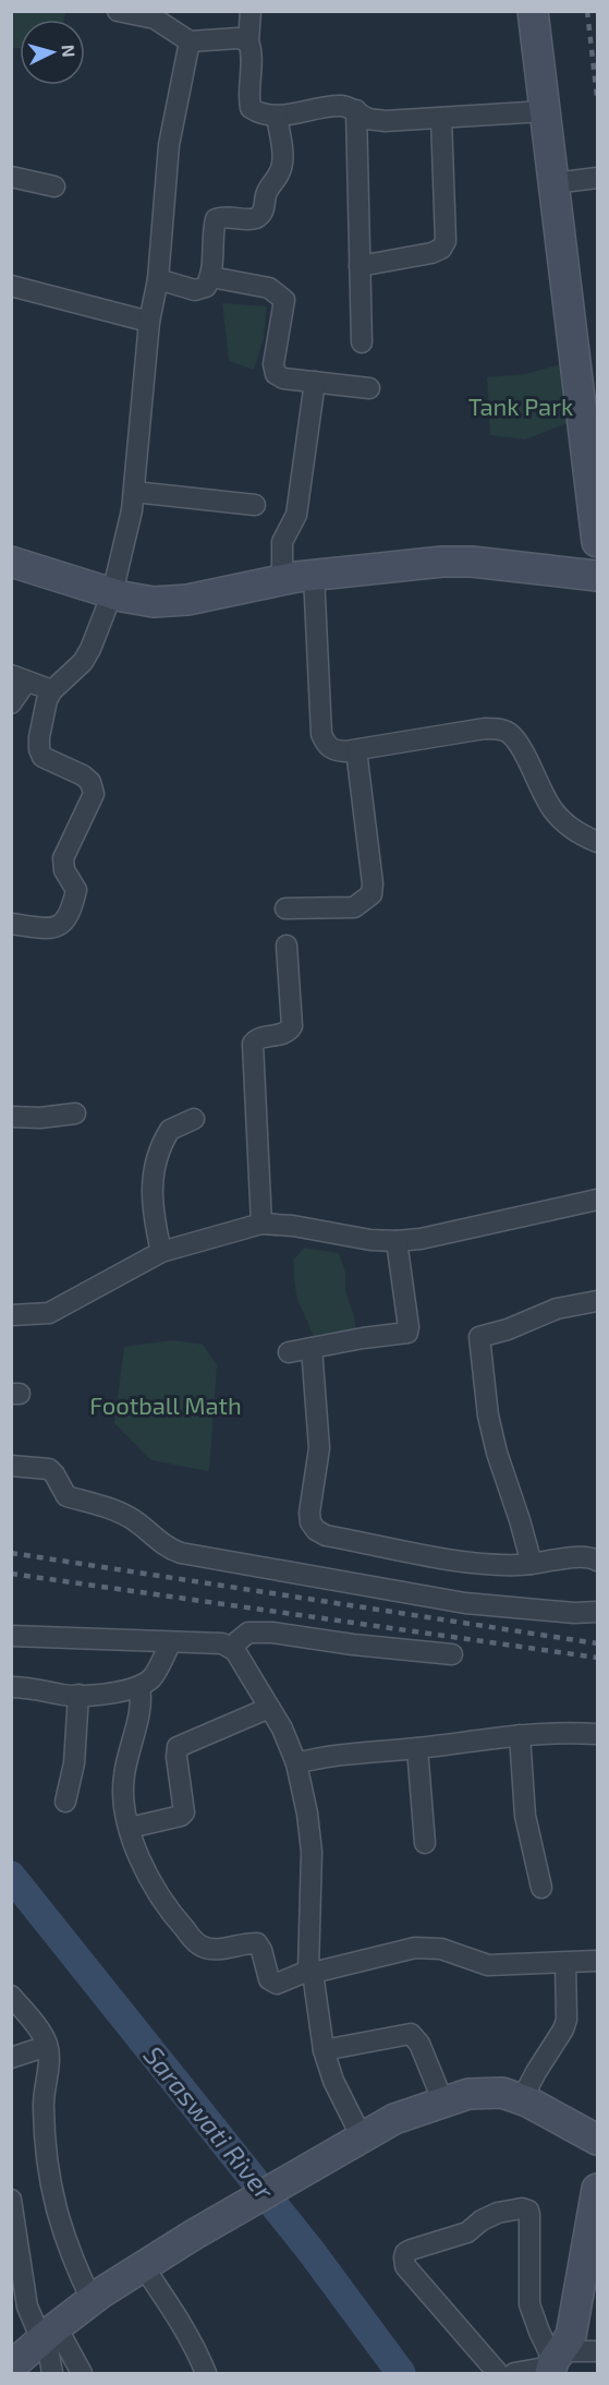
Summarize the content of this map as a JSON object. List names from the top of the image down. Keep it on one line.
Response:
{"water":["Saraswati River"],"parks":["Tank Park","Football Math"],"north":"right"}
